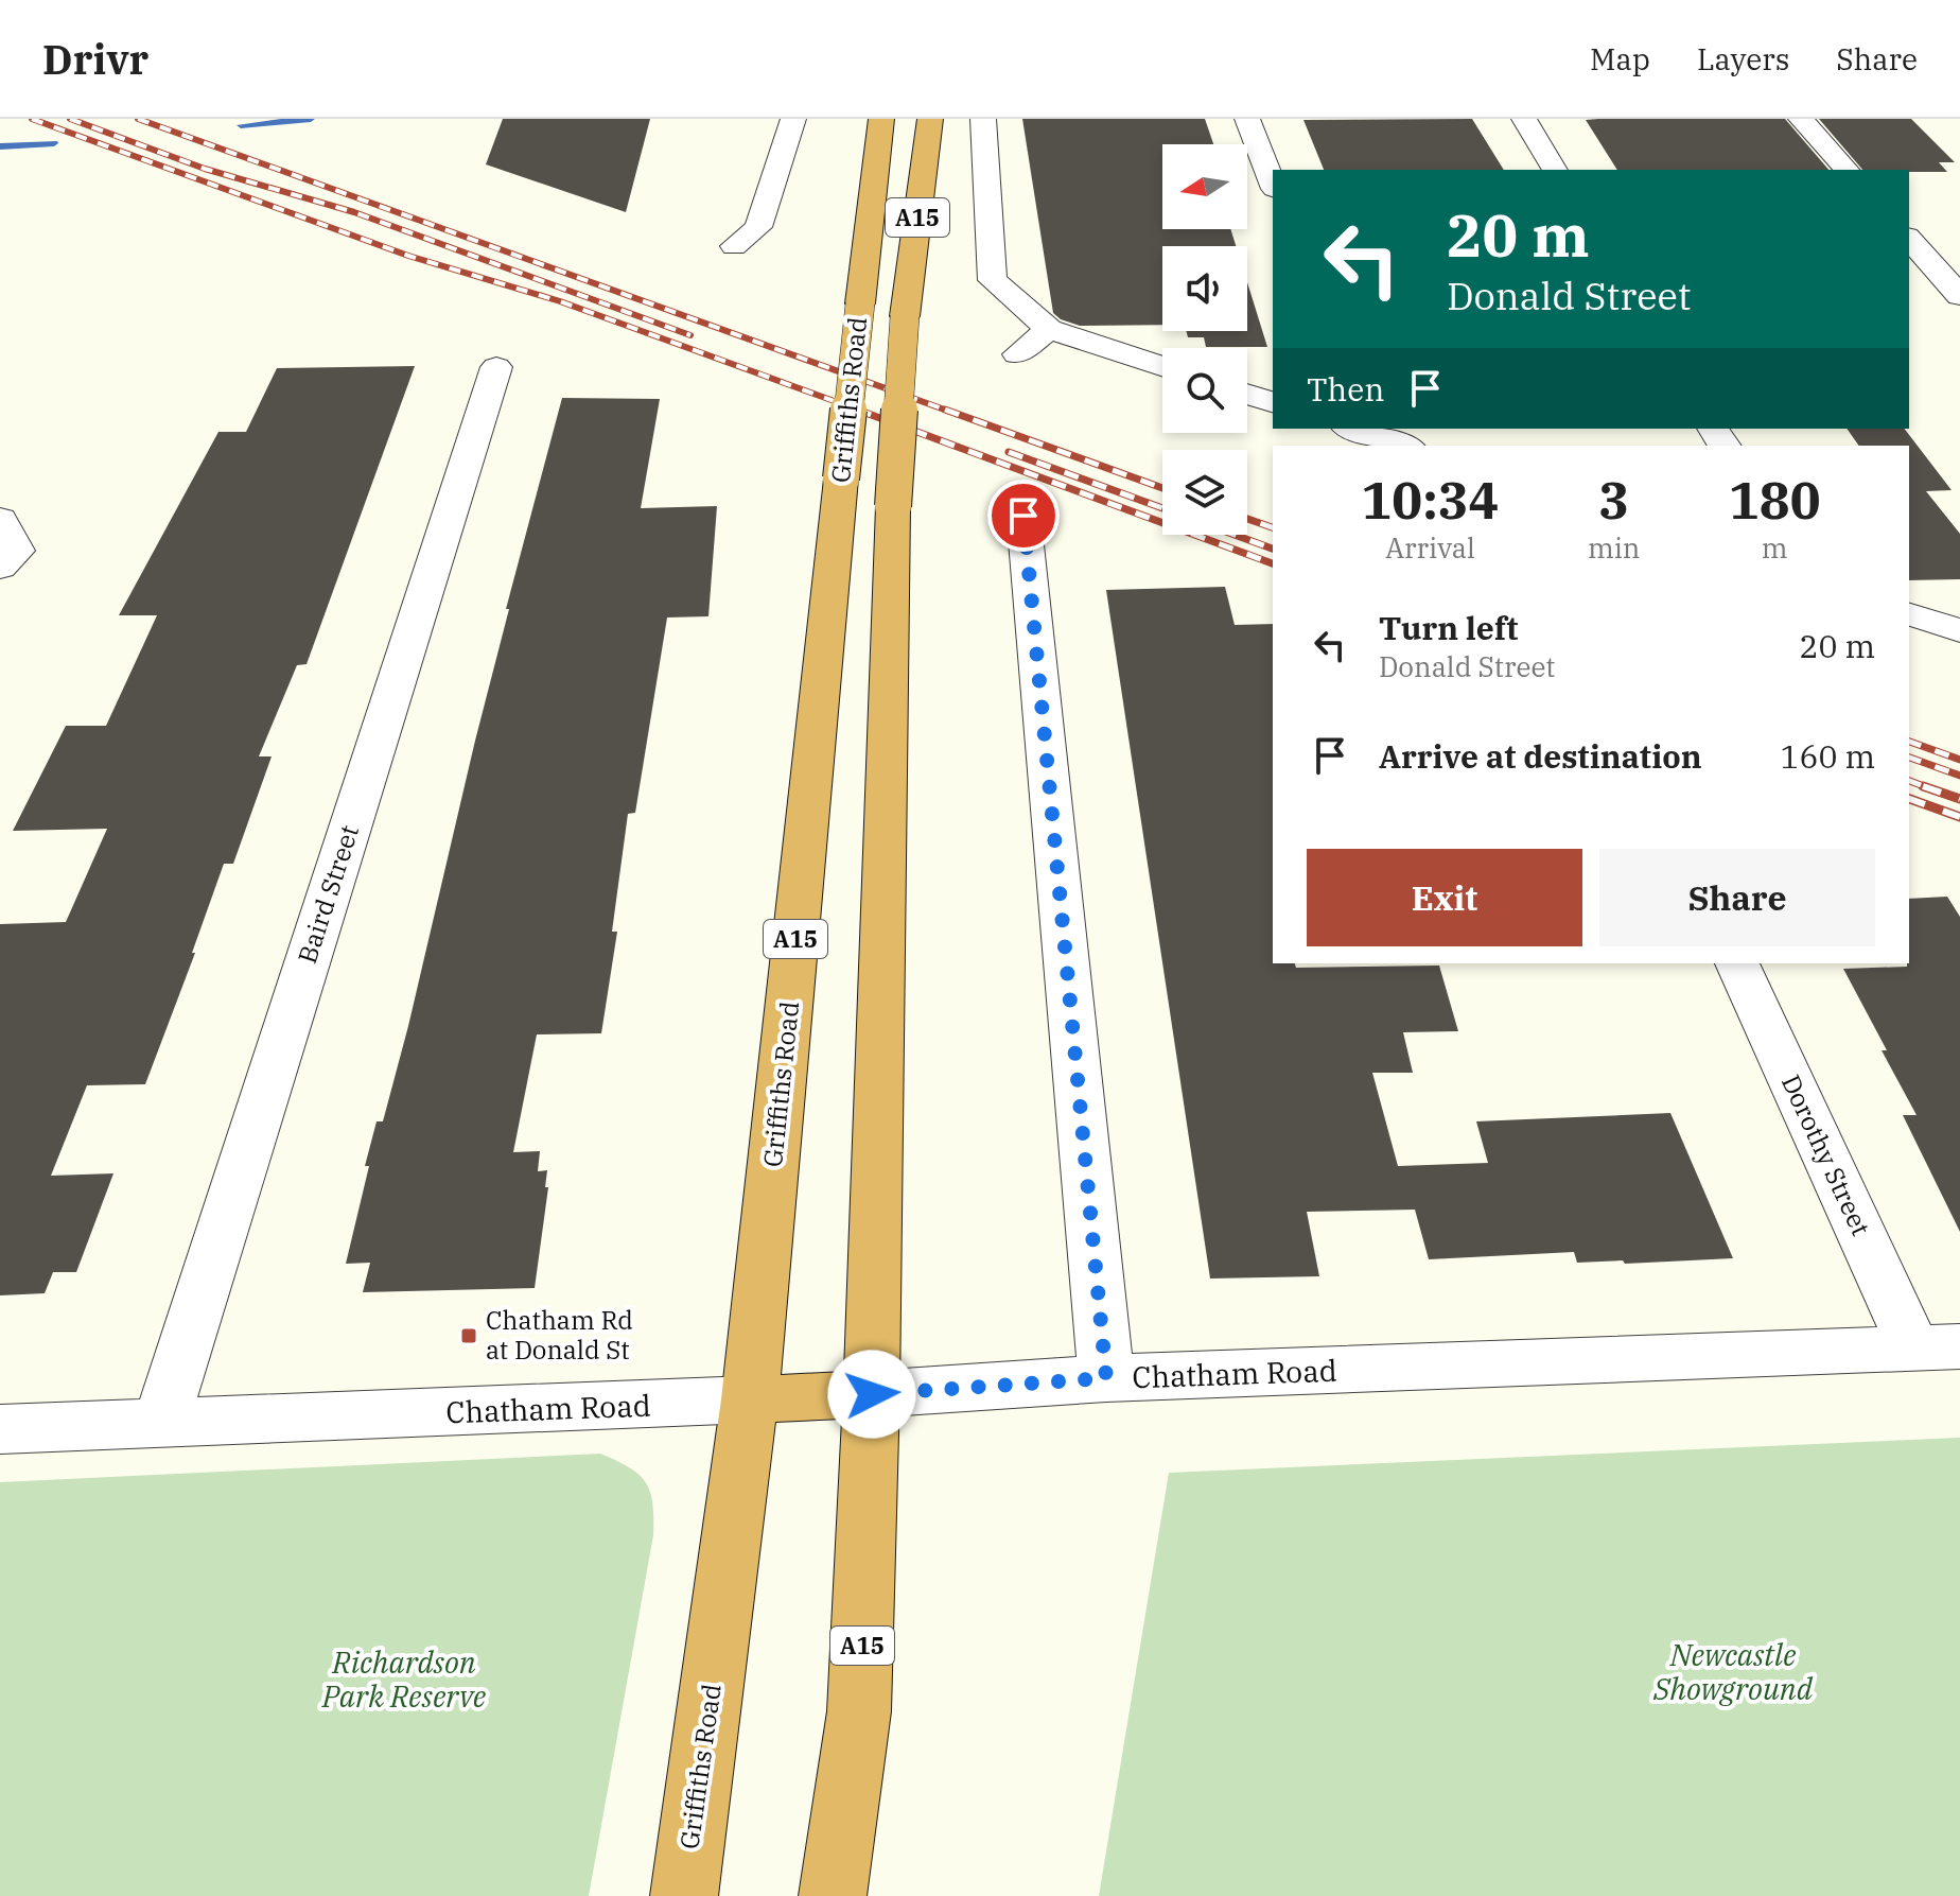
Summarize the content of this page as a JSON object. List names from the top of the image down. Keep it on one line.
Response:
{"streets":{"highway":["A15","Griffiths Road","Chatham Road"],"street":["Baird Street","Dorothy Street"]},"crossings":[["Griffiths Road","Chatham Road"],["Baird Street","Chatham Road"],["Dorothy Street","Chatham Road"]],"parks":["Newcastle Showground","Richardson Park Reserve"],"places":{"transit":["Chatham Rd at Donald St"]},"north":"left","page":{"header":"Drivr","nav":["Map","Layers","Share"],"turn":["20 m","Donald Street"],"then":"Then","eta":["10:34","Arrival","3","min","180","m"],"list":[{"name":"Turn left","note":"Donald Street","value":"20 m"},{"name":"Arrive at destination","value":"160 m"}],"buttons":["Exit","Share"]}}
